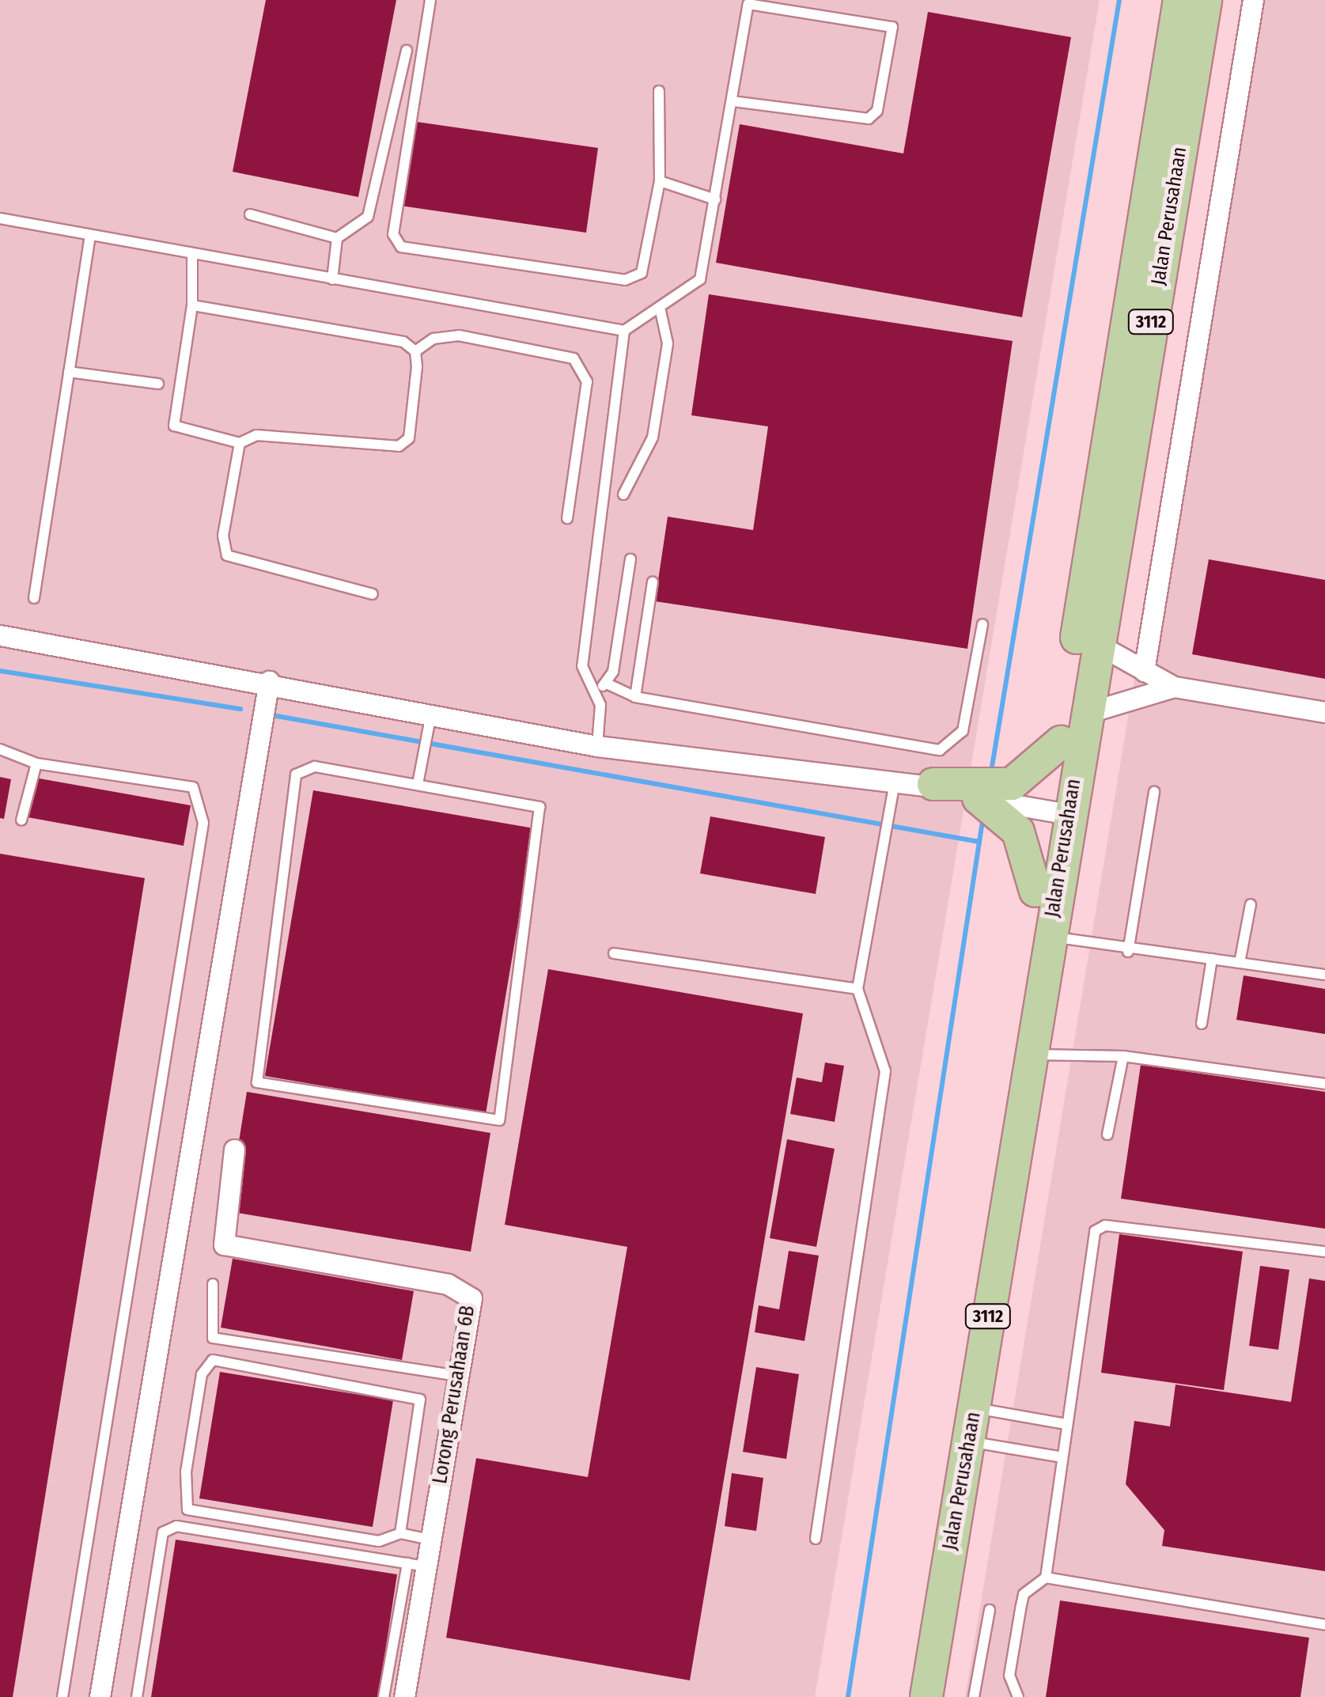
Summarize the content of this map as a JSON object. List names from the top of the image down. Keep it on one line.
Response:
{"streets":{"main road":["Jalan Perusahaan","3112"],"street":["Lorong Perusahaan 6B"]}}
